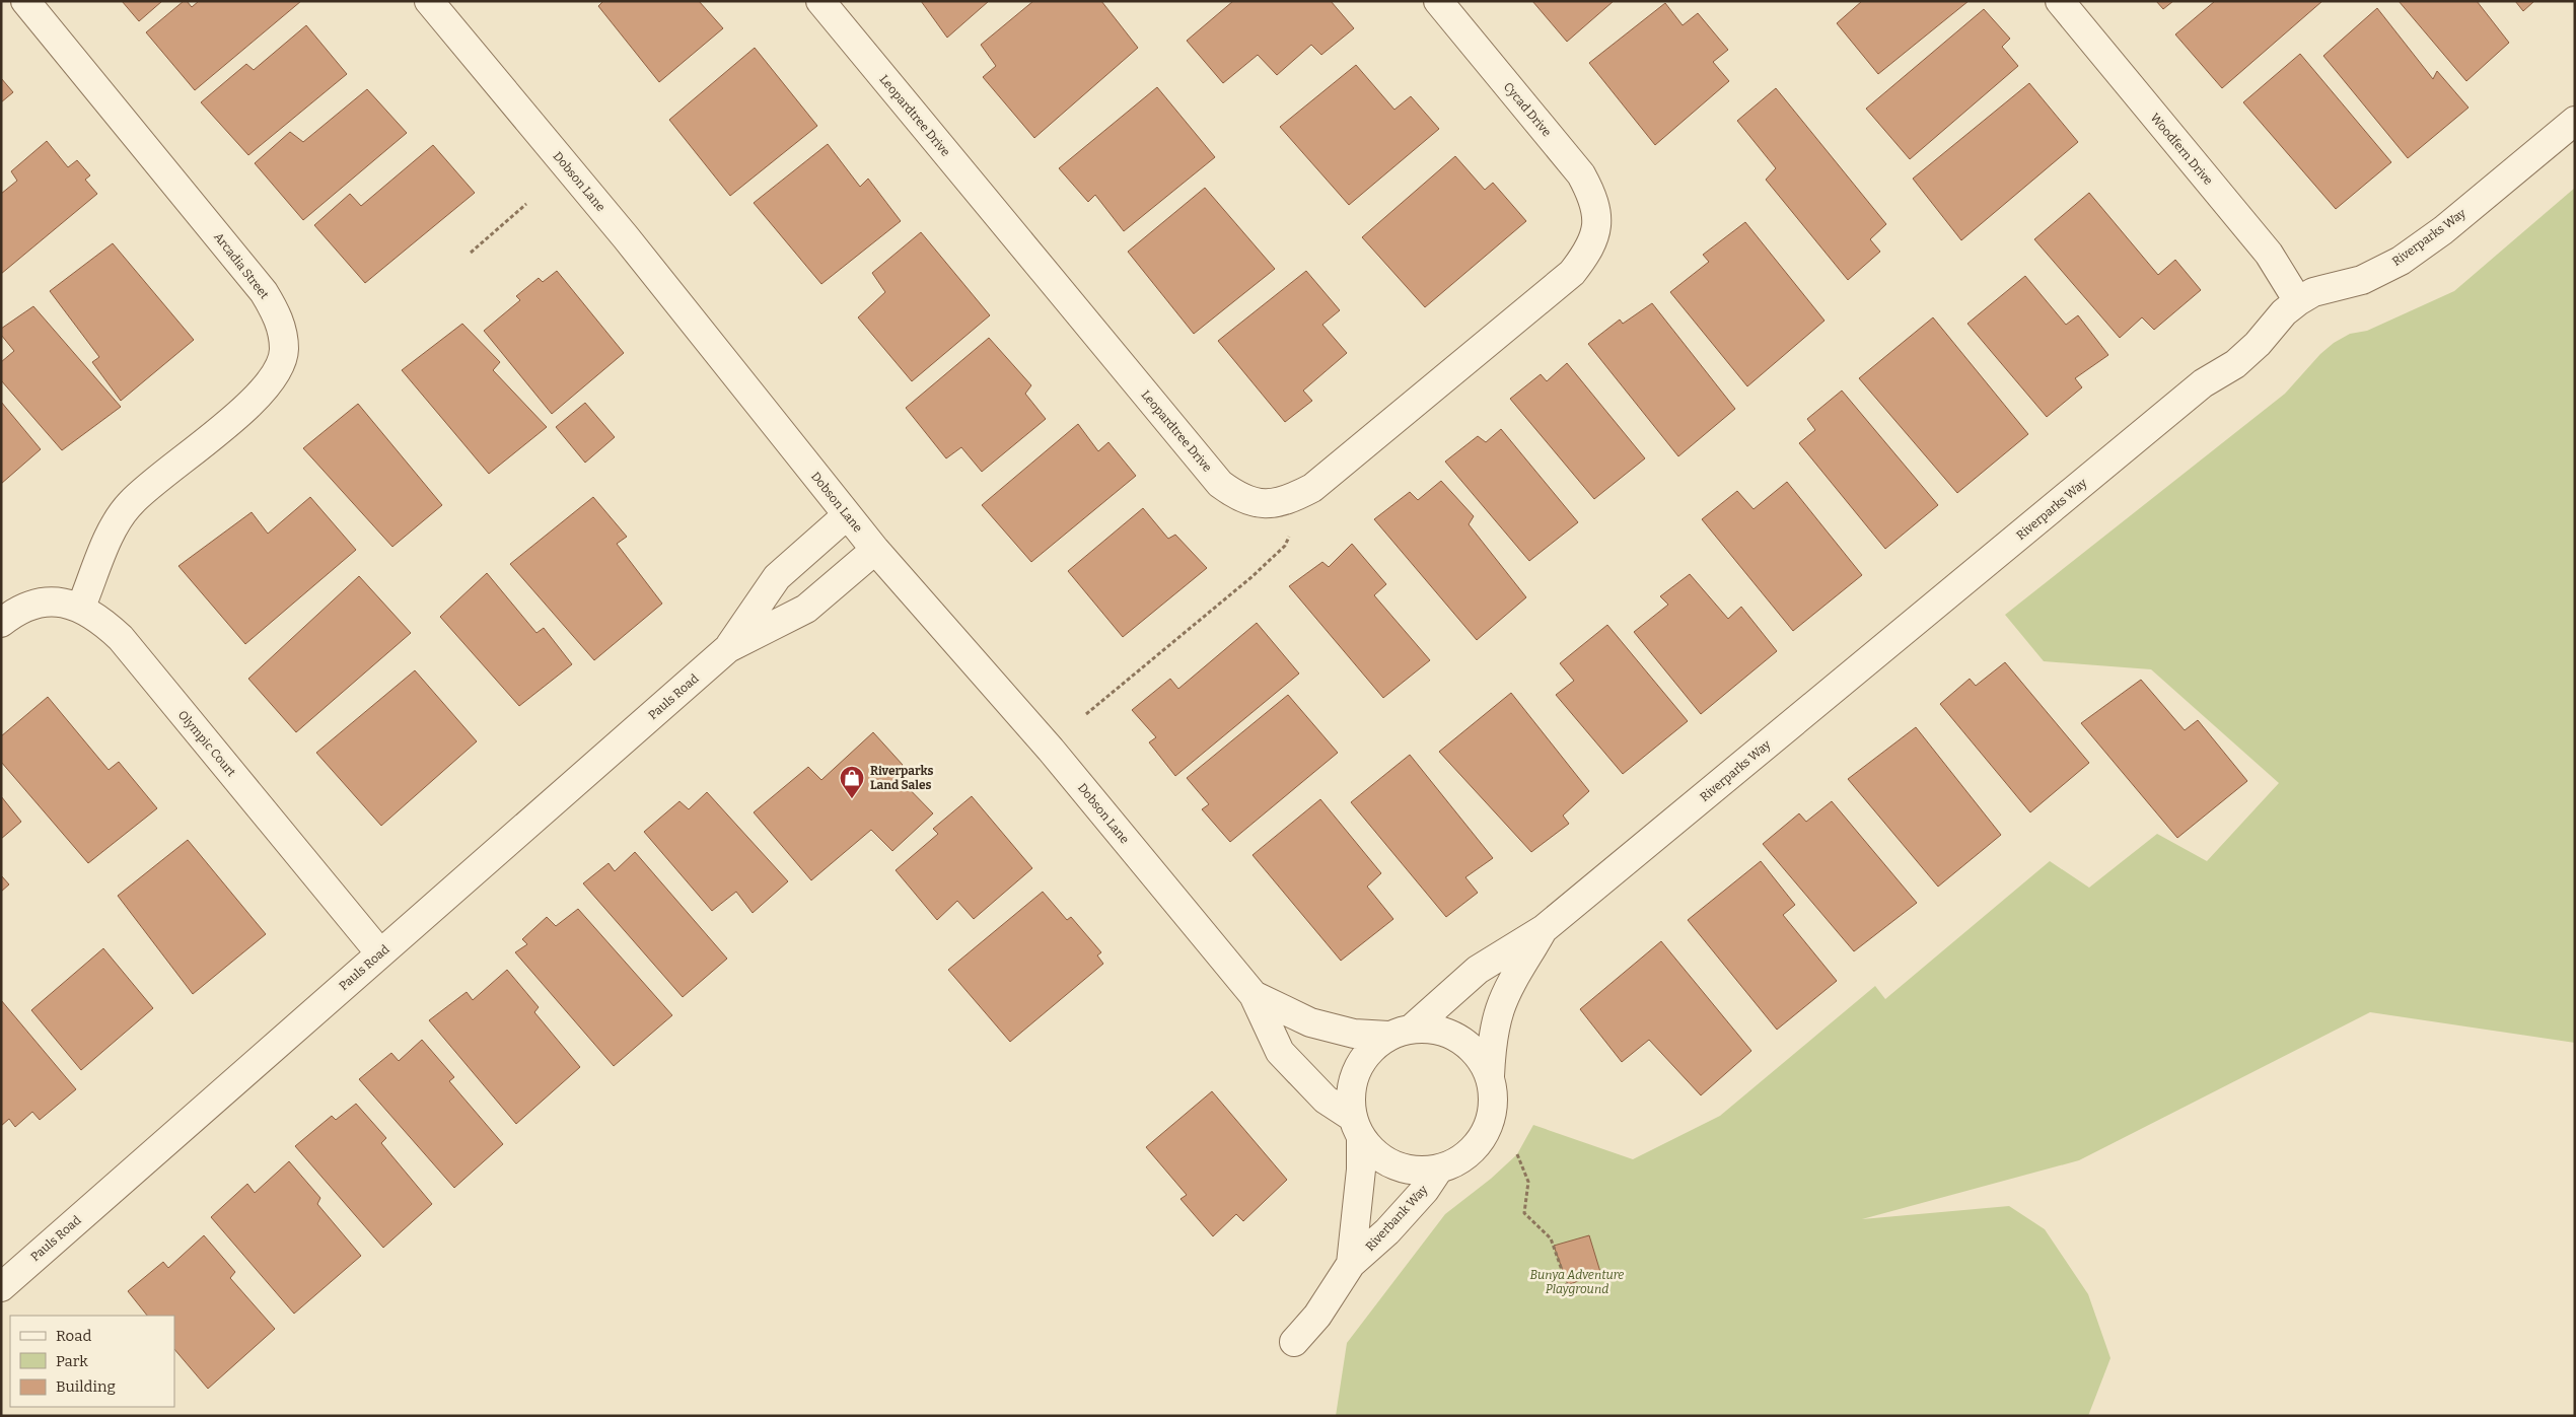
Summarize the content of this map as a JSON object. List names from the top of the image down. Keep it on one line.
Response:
{"streets":{"street":["Cycad Drive","Leopardtree Drive","Woodfern Drive","Dobson Lane","Riverparks Way","Arcadia Street","Pauls Road","Olympic Court","Riverbank Way"]},"crossings":[["Cycad Drive","Leopardtree Drive"],["Woodfern Drive","Riverparks Way"],["Dobson Lane","Riverparks Way"],["Dobson Lane","Pauls Road"],["Dobson Lane","Riverbank Way"],["Riverparks Way","Riverbank Way"],["Arcadia Street","Olympic Court"],["Pauls Road","Olympic Court"]],"parks":["Bunya Adventure Playground"],"places":{"shop":["Riverparks Land Sales"]},"legend":["Road","Park","Building"]}
